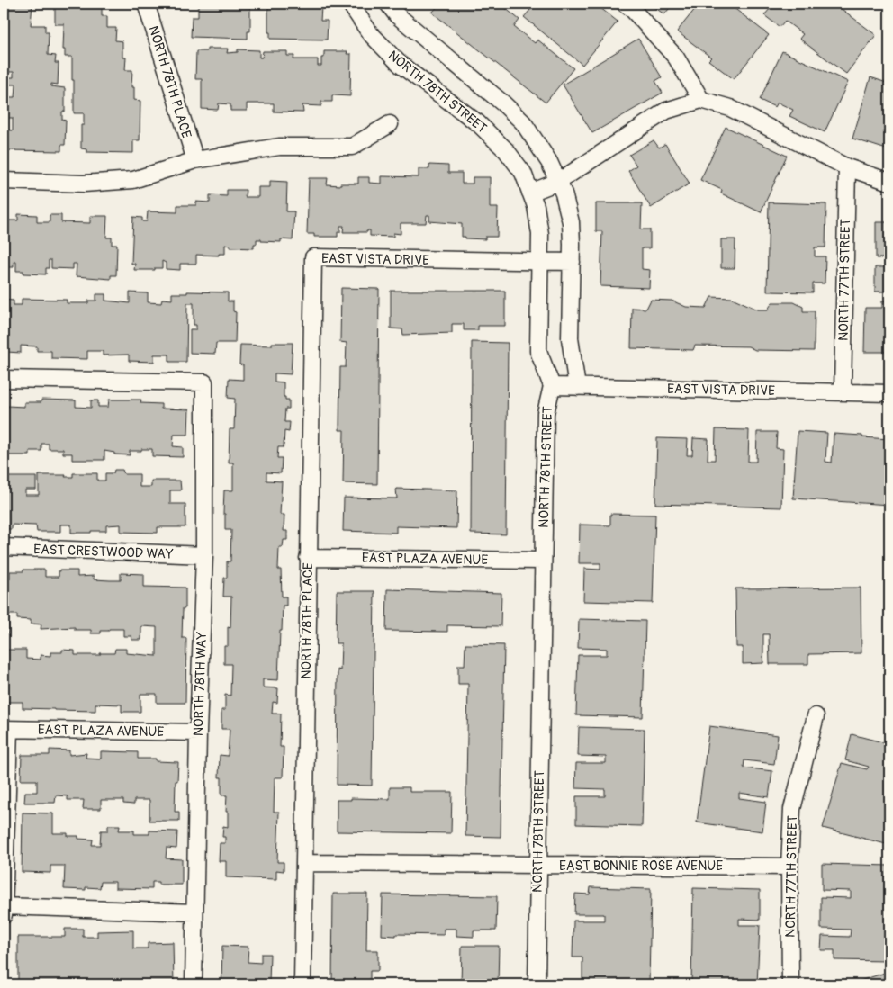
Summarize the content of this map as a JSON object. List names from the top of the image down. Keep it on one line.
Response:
{"streets":{"street":["NORTH 78TH PLACE","NORTH 78TH STREET","EAST VISTA DRIVE","NORTH 77TH STREET","EAST CRESTWOOD WAY","EAST PLAZA AVENUE","NORTH 78TH WAY","EAST BONNIE ROSE AVENUE"]},"crossings":[["NORTH 78TH PLACE","EAST VISTA DRIVE"],["NORTH 78TH PLACE","EAST PLAZA AVENUE"],["NORTH 78TH PLACE","EAST BONNIE ROSE AVENUE"],["NORTH 78TH STREET","EAST VISTA DRIVE"],["NORTH 78TH STREET","EAST PLAZA AVENUE"],["NORTH 78TH STREET","EAST BONNIE ROSE AVENUE"],["EAST VISTA DRIVE","NORTH 77TH STREET"],["NORTH 77TH STREET","EAST BONNIE ROSE AVENUE"],["EAST CRESTWOOD WAY","NORTH 78TH WAY"],["EAST PLAZA AVENUE","NORTH 78TH WAY"]]}
